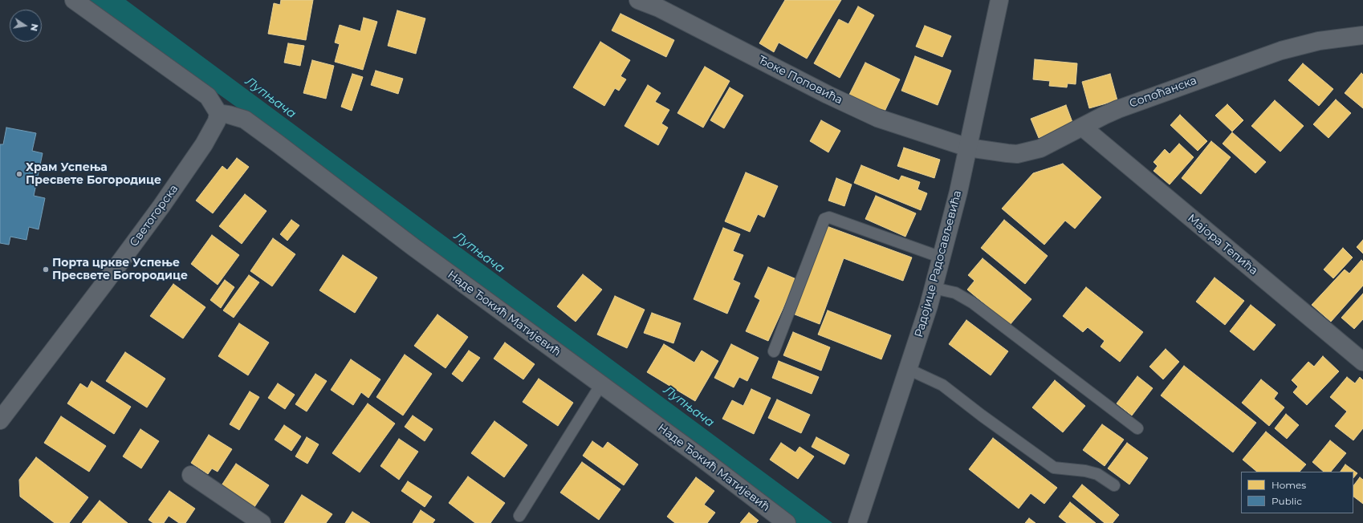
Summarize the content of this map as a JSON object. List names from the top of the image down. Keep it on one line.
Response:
{"streets":{"street":["Ђоке Поповића","Сопоћанска","Светогорска","Мајора Тепића","Радојице Радосављевића","Наде Ђокић Матијевић"]},"crossings":[["Ђоке Поповића","Сопоћанска"],["Ђоке Поповића","Радојице Радосављевића"],["Сопоћанска","Мајора Тепића"],["Сопоћанска","Радојице Радосављевића"],["Светогорска","Наде Ђокић Матијевић"]],"water":["Лупњача"],"places":["Храм Успења Пресвете Богородице","Порта цркве Успење Пресвете Богородице"],"legend":["Homes","Public"],"north":"right"}
